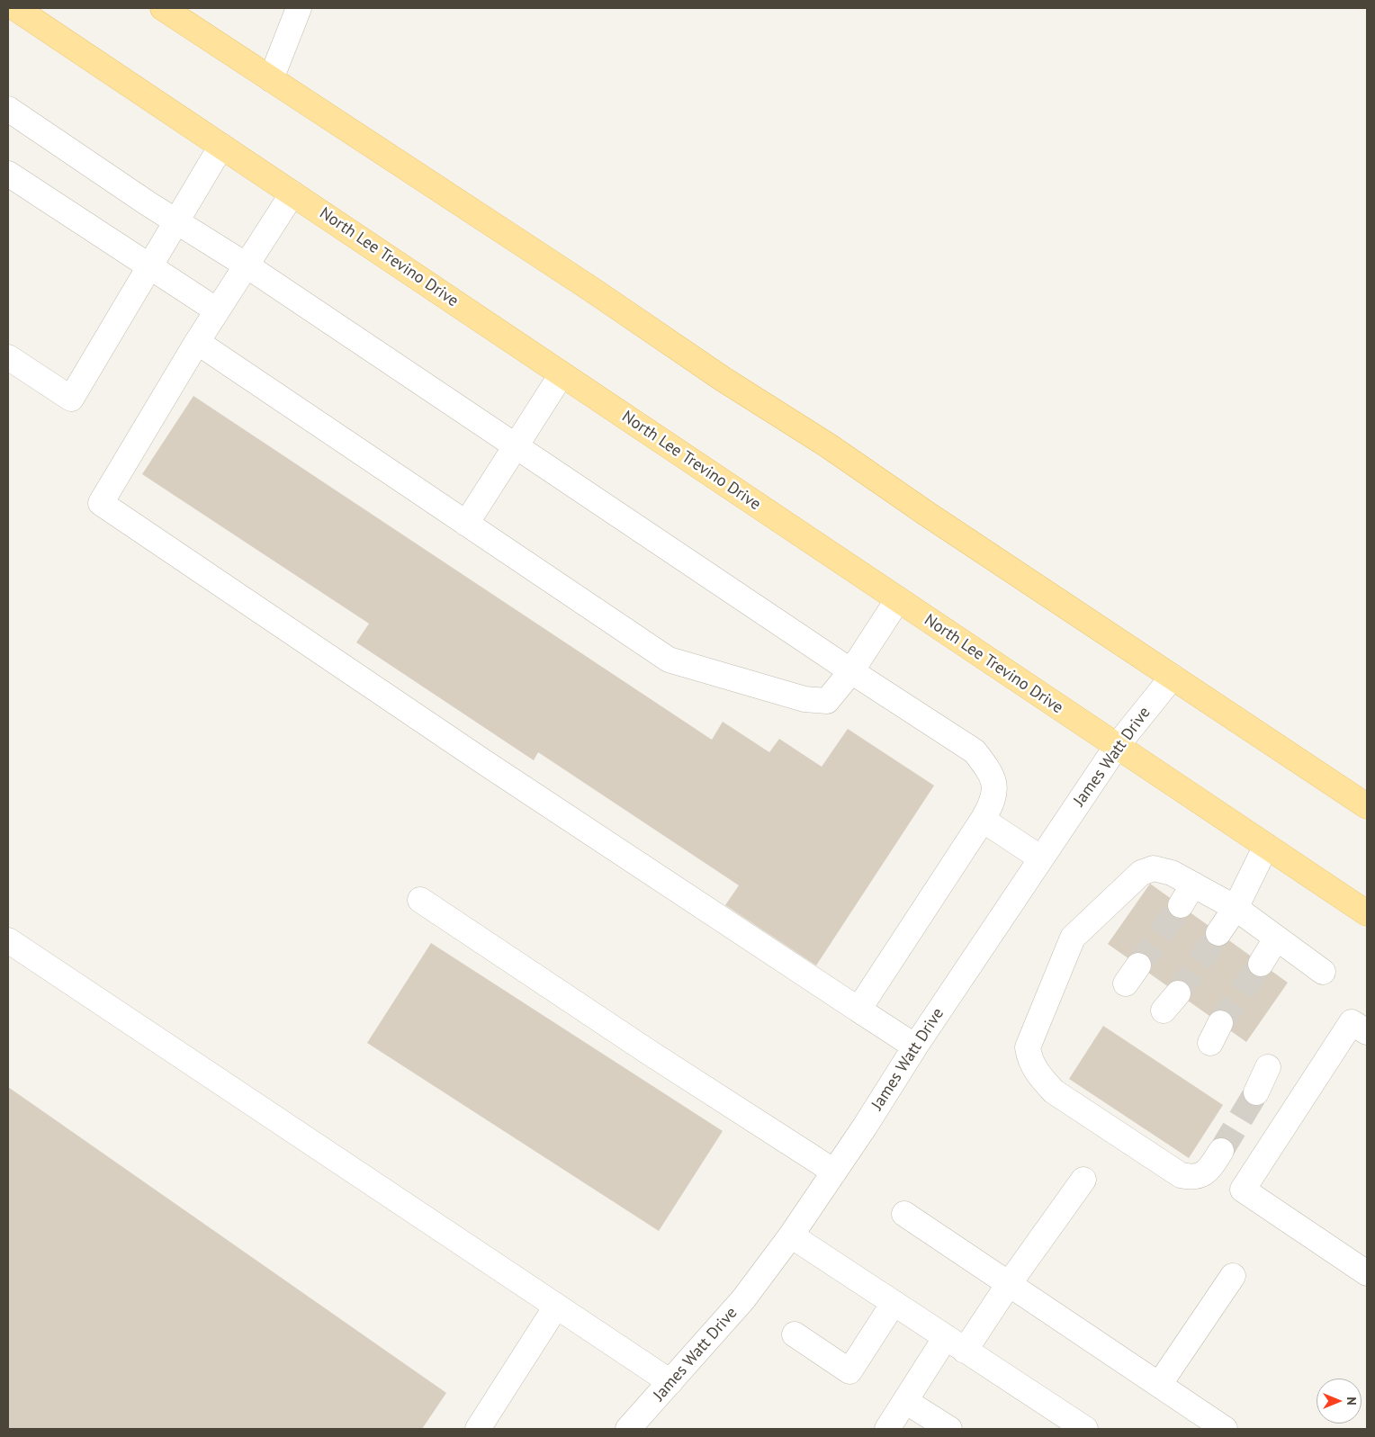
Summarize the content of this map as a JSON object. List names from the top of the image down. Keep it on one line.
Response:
{"streets":{"main road":["North Lee Trevino Drive"],"street":["James Watt Drive"]},"crossings":[["North Lee Trevino Drive","James Watt Drive"]],"north":"right"}
